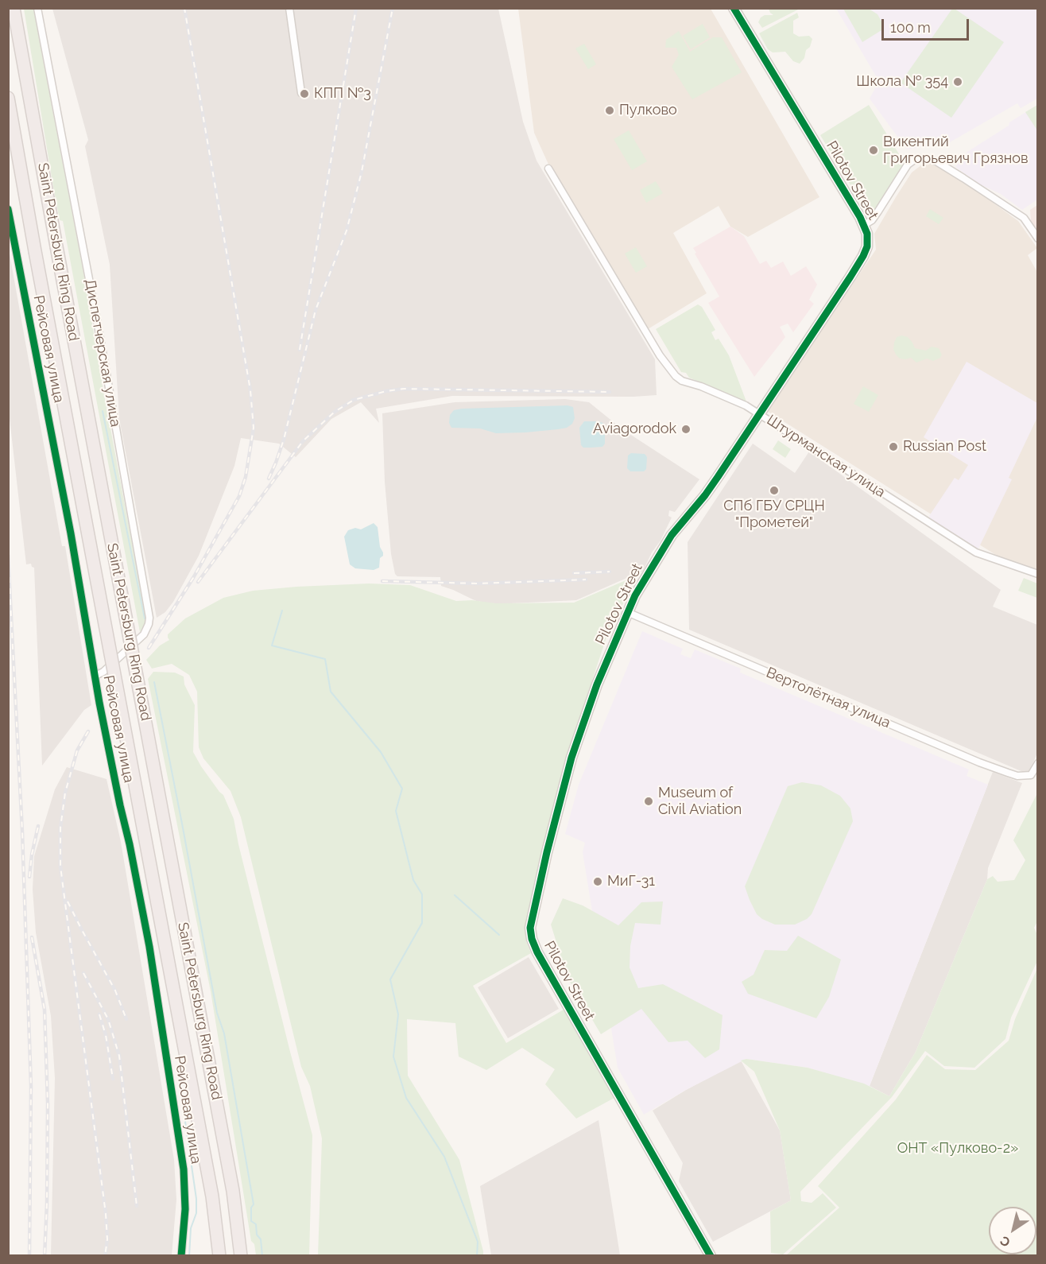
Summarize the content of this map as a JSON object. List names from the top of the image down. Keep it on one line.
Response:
{"streets":{"highway":["Saint Petersburg Ring Road"],"street":["Pilotov Street","Рейсовая улица","Диспетчерская улица","Штурманская улица","Вертолётная улица"]},"crossings":[["Pilotov Street","Штурманская улица"],["Pilotov Street","Вертолётная улица"],["Рейсовая улица","Диспетчерская улица"]],"parks":["ОНТ «Пулково-2»"],"places":["Школа № 354","КПП №3","Пулково","Викентий Григорьевич Грязнов","Aviagorodok","Russian Post","СПб ГБУ СРЦН \"Прометей\"","Museum of Civil Aviation","МиГ-31"],"scale_bar":"100 m","north":"bottom left"}
